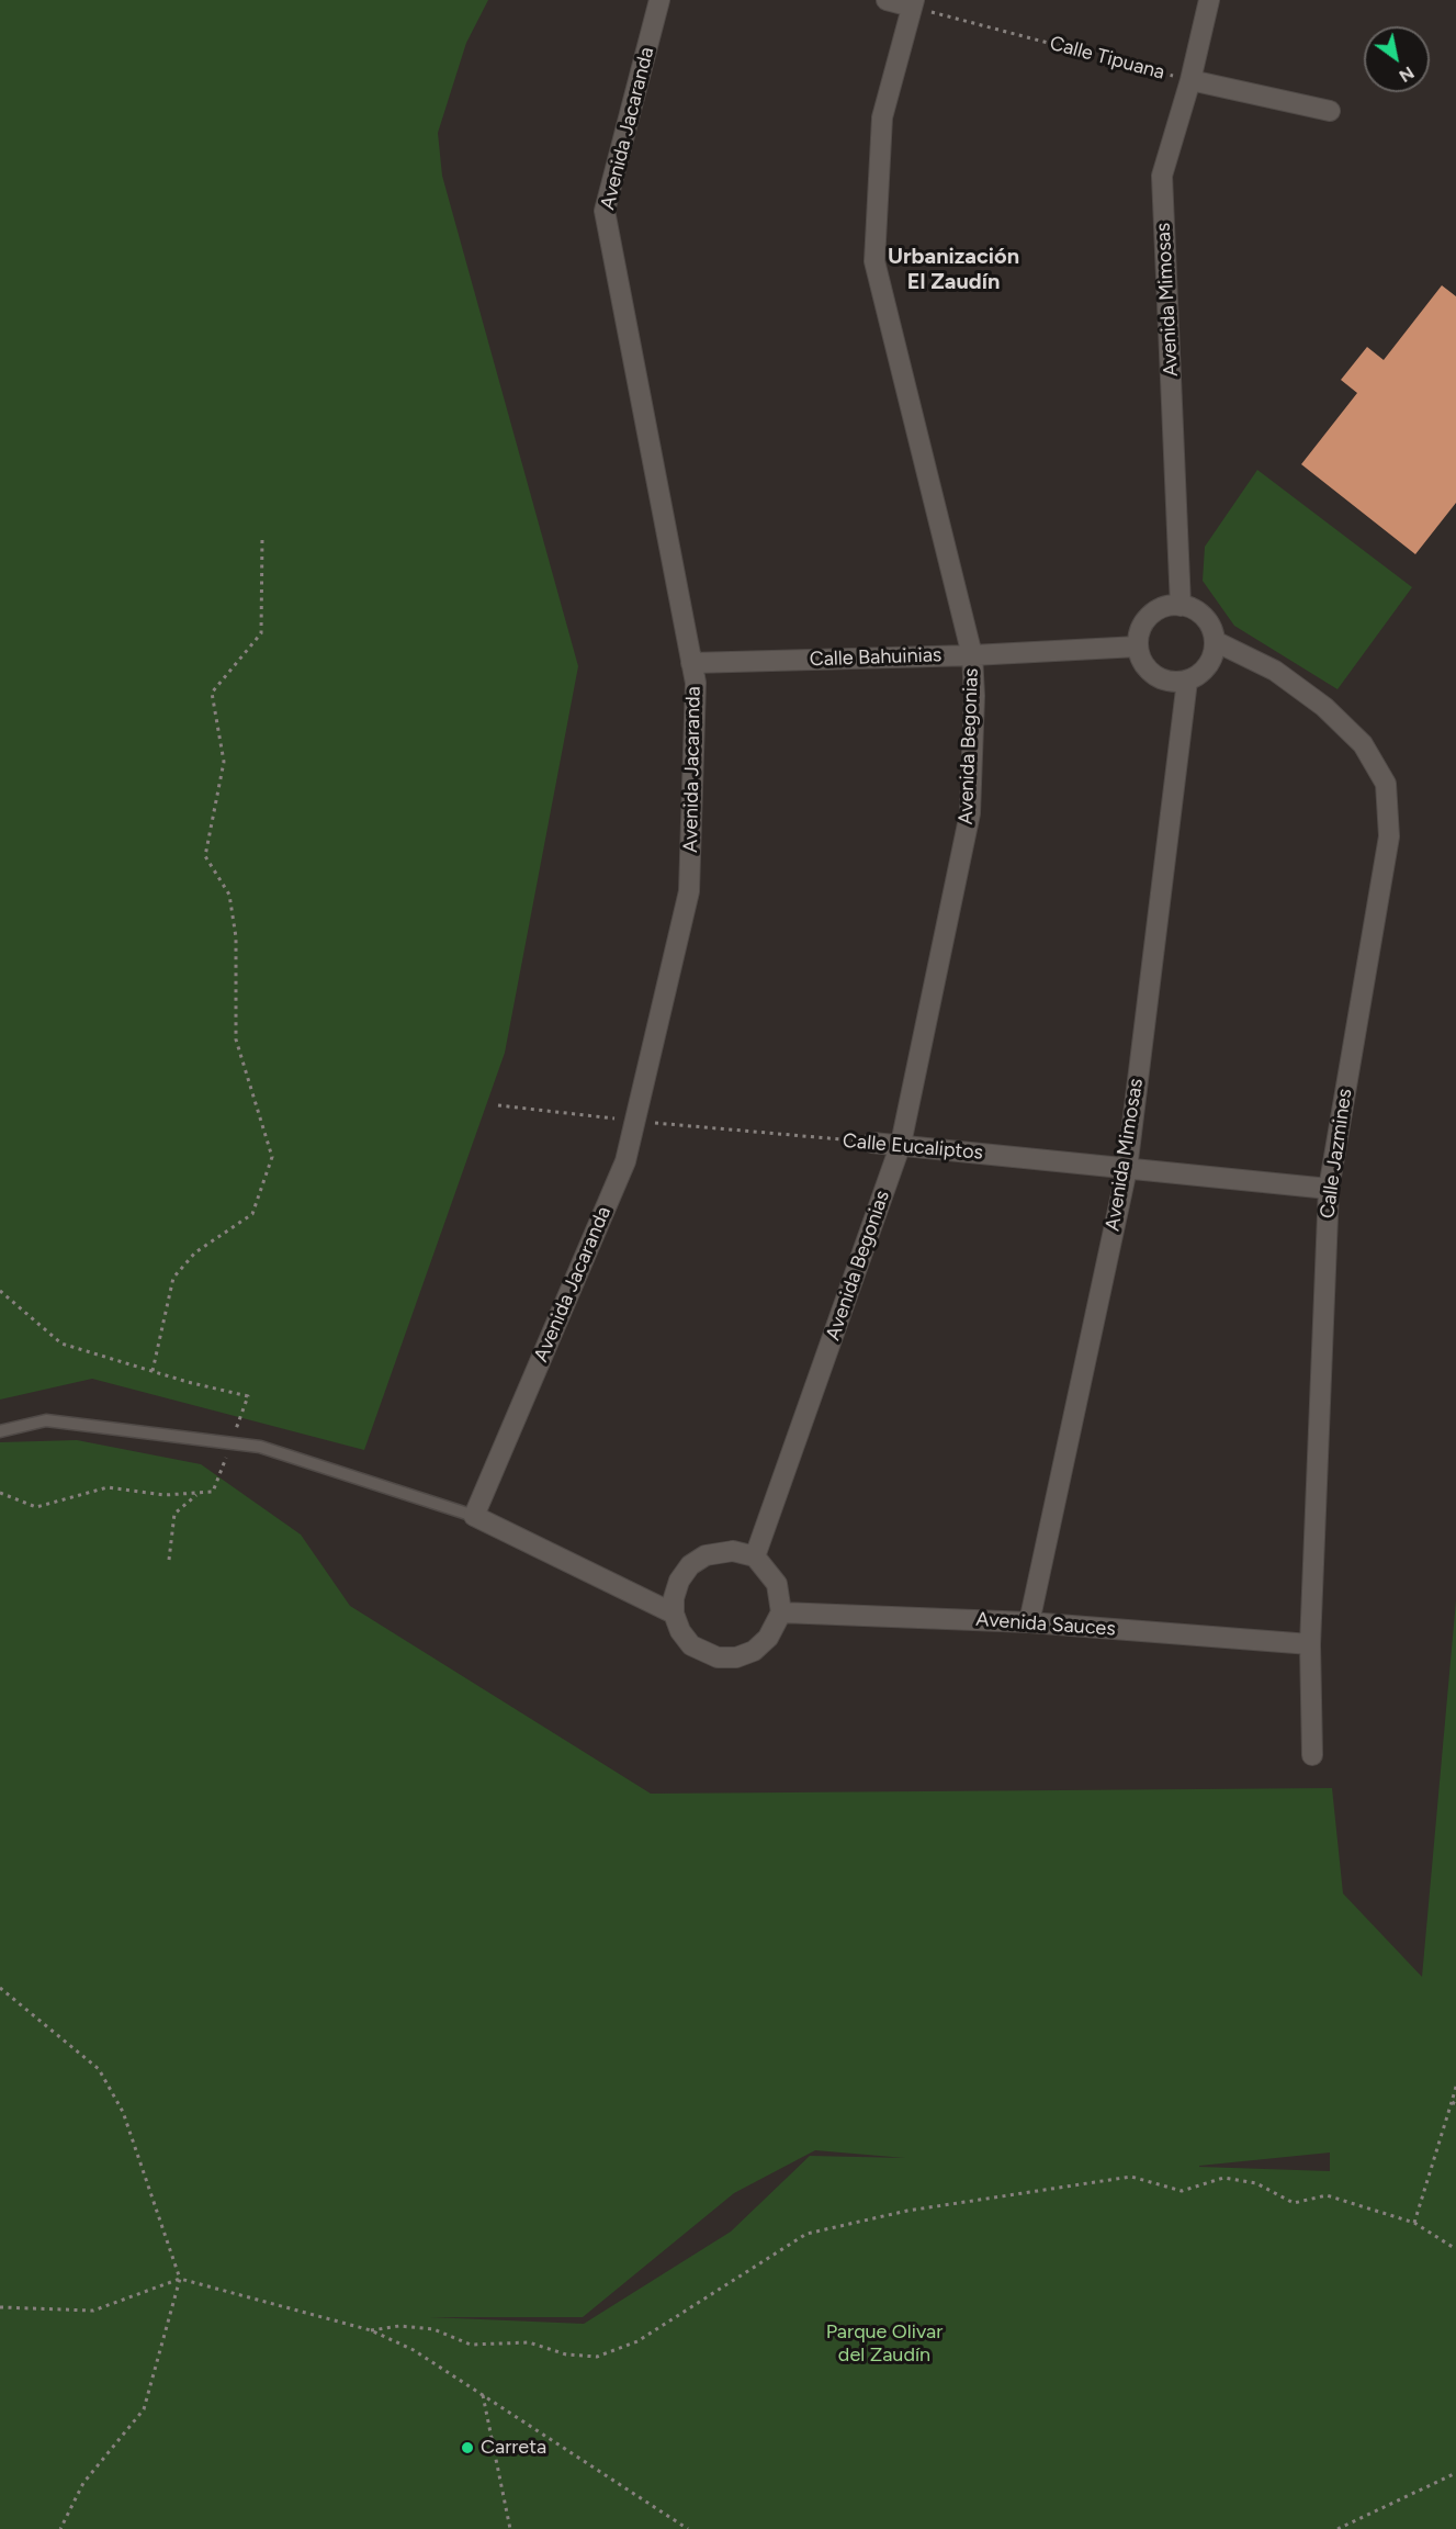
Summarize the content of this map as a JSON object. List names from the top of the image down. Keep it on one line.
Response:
{"streets":{"street":["Calle Tipuana","Avenida Jacaranda","Avenida Mimosas","Calle Bahuinias","Avenida Begonias","Calle Eucaliptos","Calle Jazmines","Avenida Sauces"]},"crossings":[["Calle Tipuana","Avenida Mimosas"],["Calle Tipuana","Avenida Begonias"],["Avenida Jacaranda","Calle Bahuinias"],["Avenida Jacaranda","Calle Eucaliptos"],["Avenida Mimosas","Calle Bahuinias"],["Avenida Mimosas","Calle Eucaliptos"],["Avenida Mimosas","Calle Jazmines"],["Avenida Mimosas","Avenida Sauces"],["Calle Bahuinias","Avenida Begonias"],["Calle Bahuinias","Calle Jazmines"],["Avenida Begonias","Calle Eucaliptos"],["Avenida Begonias","Avenida Sauces"],["Calle Eucaliptos","Calle Jazmines"],["Calle Jazmines","Avenida Sauces"]],"districts":["Urbanización El Zaudín"],"parks":["Parque Olivar del Zaudín"],"places":["Carreta"],"north":"bottom right"}
